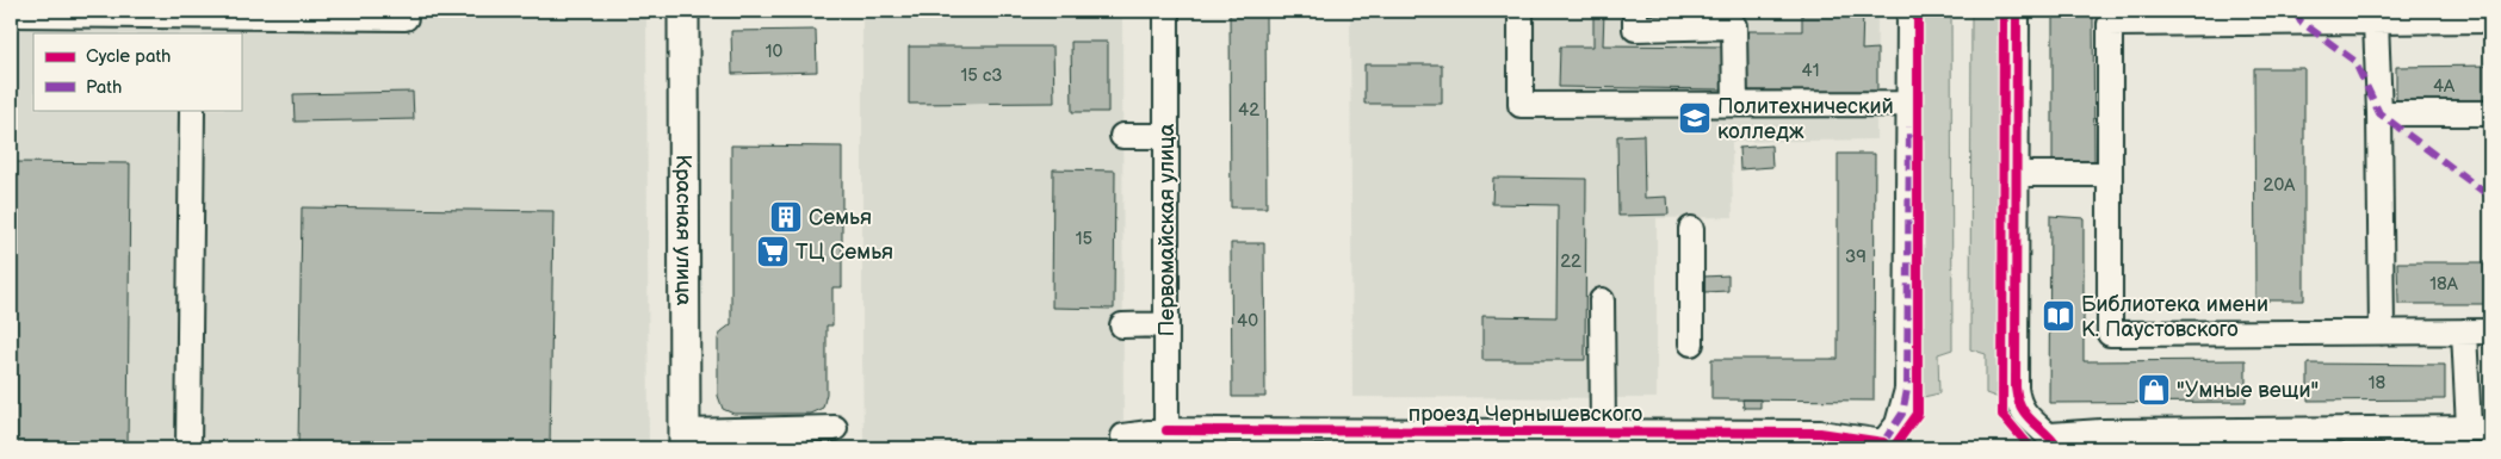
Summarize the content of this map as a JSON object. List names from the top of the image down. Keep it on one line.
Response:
{"streets":{"main road":["Красная улица"],"street":["Первомайская улица","проезд Чернышевского"]},"crossings":[["Первомайская улица","проезд Чернышевского"]],"places":{"school or university":["Политехнический колледж"],"building":["Семья"],"supermarket":["ТЦ Семья"],"library":["Библиотека имени К. Паустовского"],"shop":["\"Умные вещи\""]},"house_numbers":["10","41","15 с3","4А","42","20А","15","39","22","18А","40","18"],"legend":["Cycle path","Path"]}
